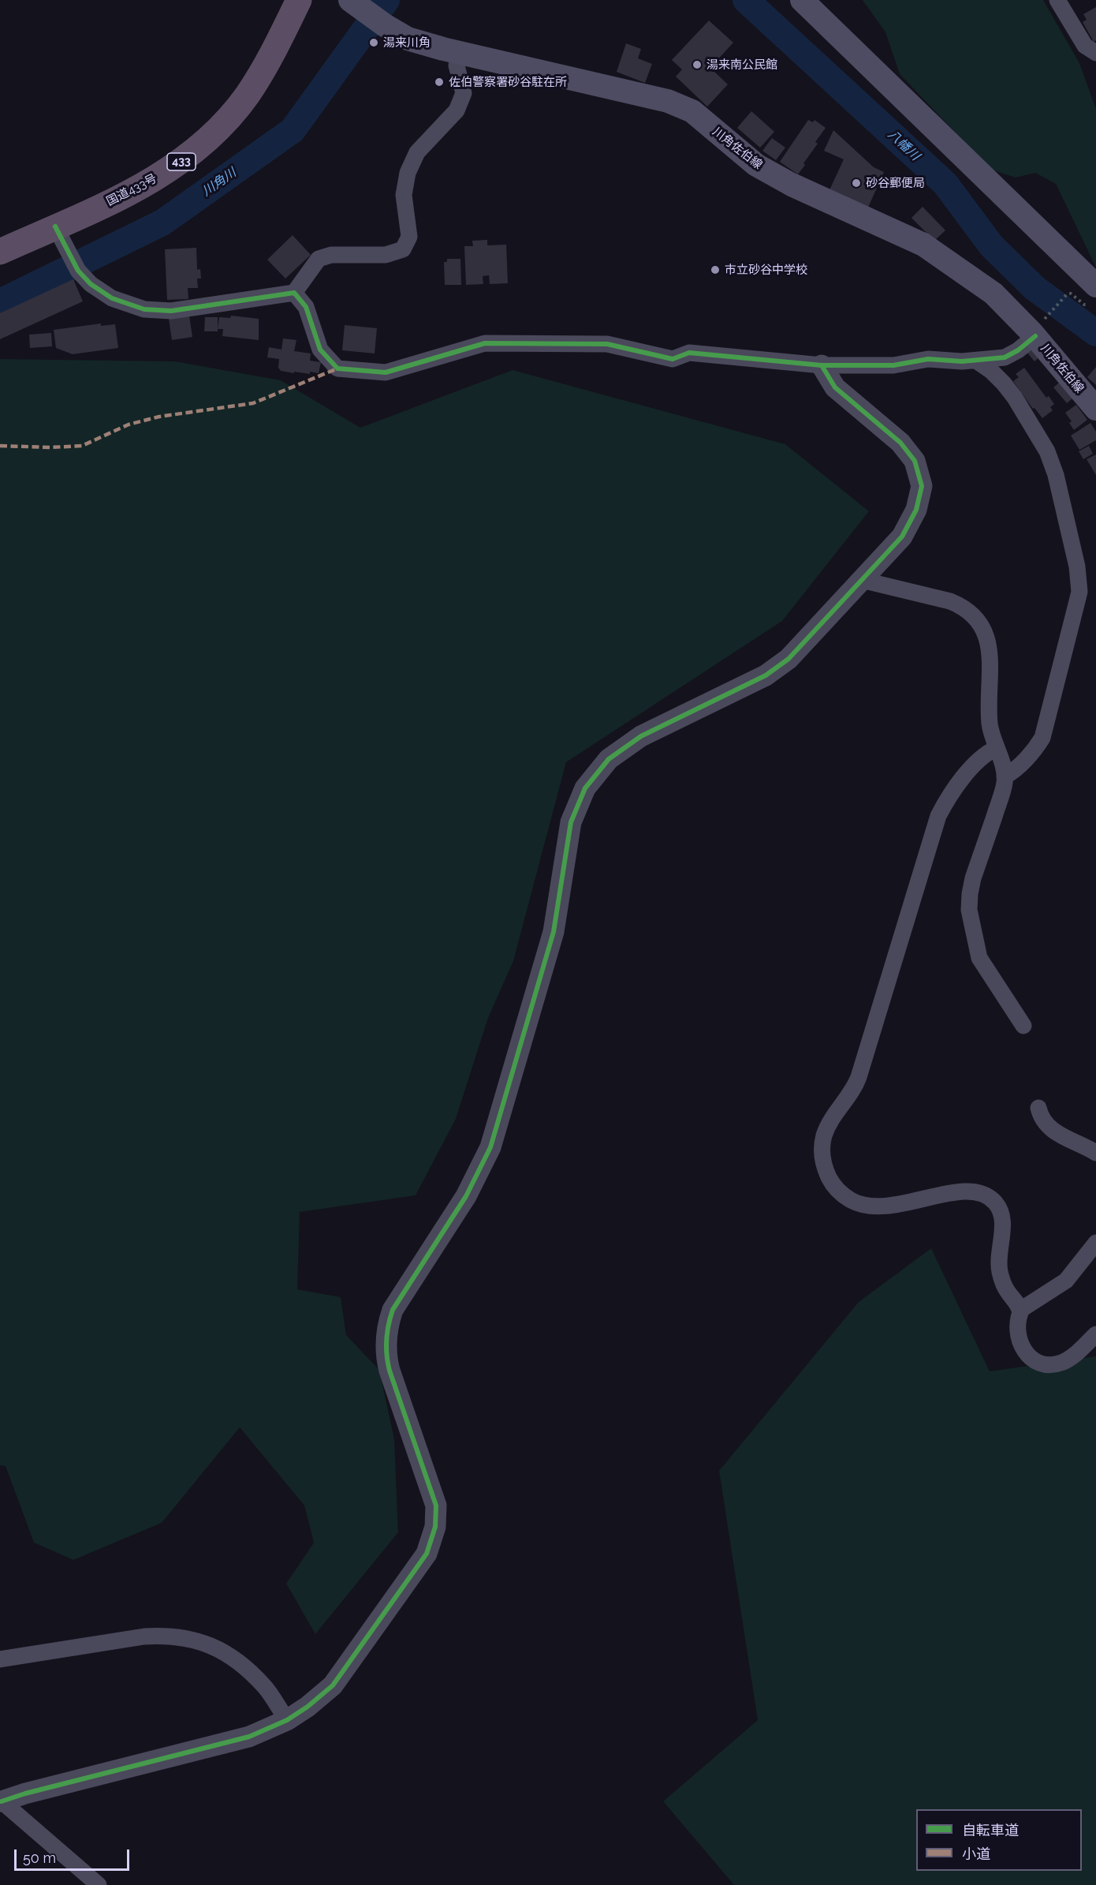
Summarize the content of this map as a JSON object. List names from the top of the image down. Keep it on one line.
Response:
{"streets":{"highway":["433","国道433号"],"main road":["川角佐伯線"]},"water":["八幡川","川角川"],"places":["湯来川角","湯来南公民館","佐伯警察署砂谷駐在所","砂谷郵便局","市立砂谷中学校"],"legend":["自転車道","小道"],"scale_bar":"50 m"}
